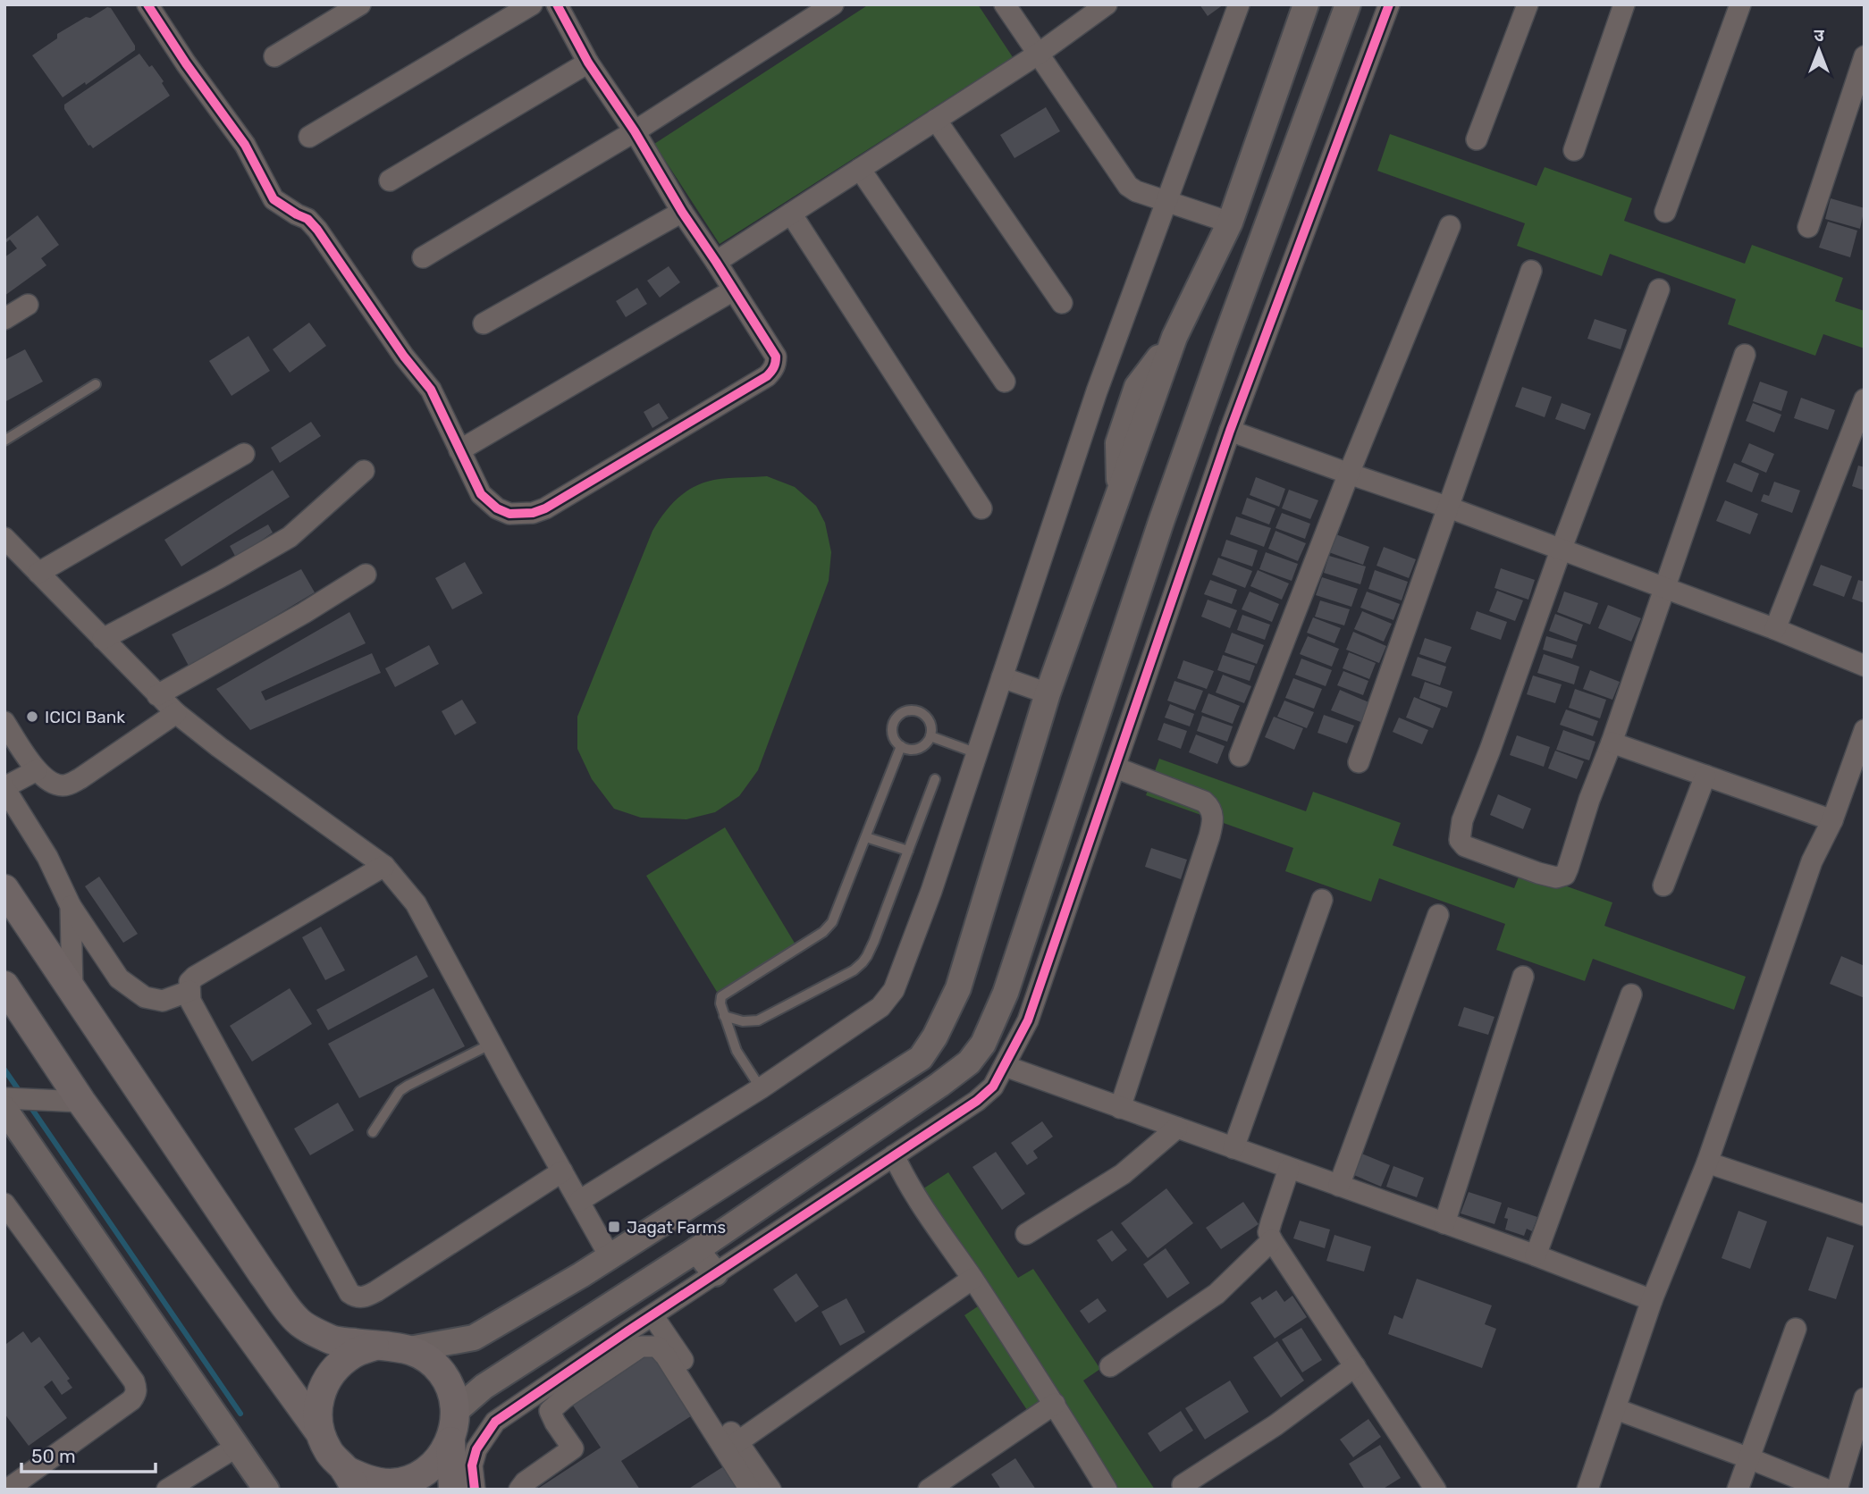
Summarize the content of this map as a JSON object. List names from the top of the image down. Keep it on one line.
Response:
{"places":{"other":["ICICI Bank"],"transit":["Jagat Farms"]},"scale_bar":"50 m","north":"top"}
